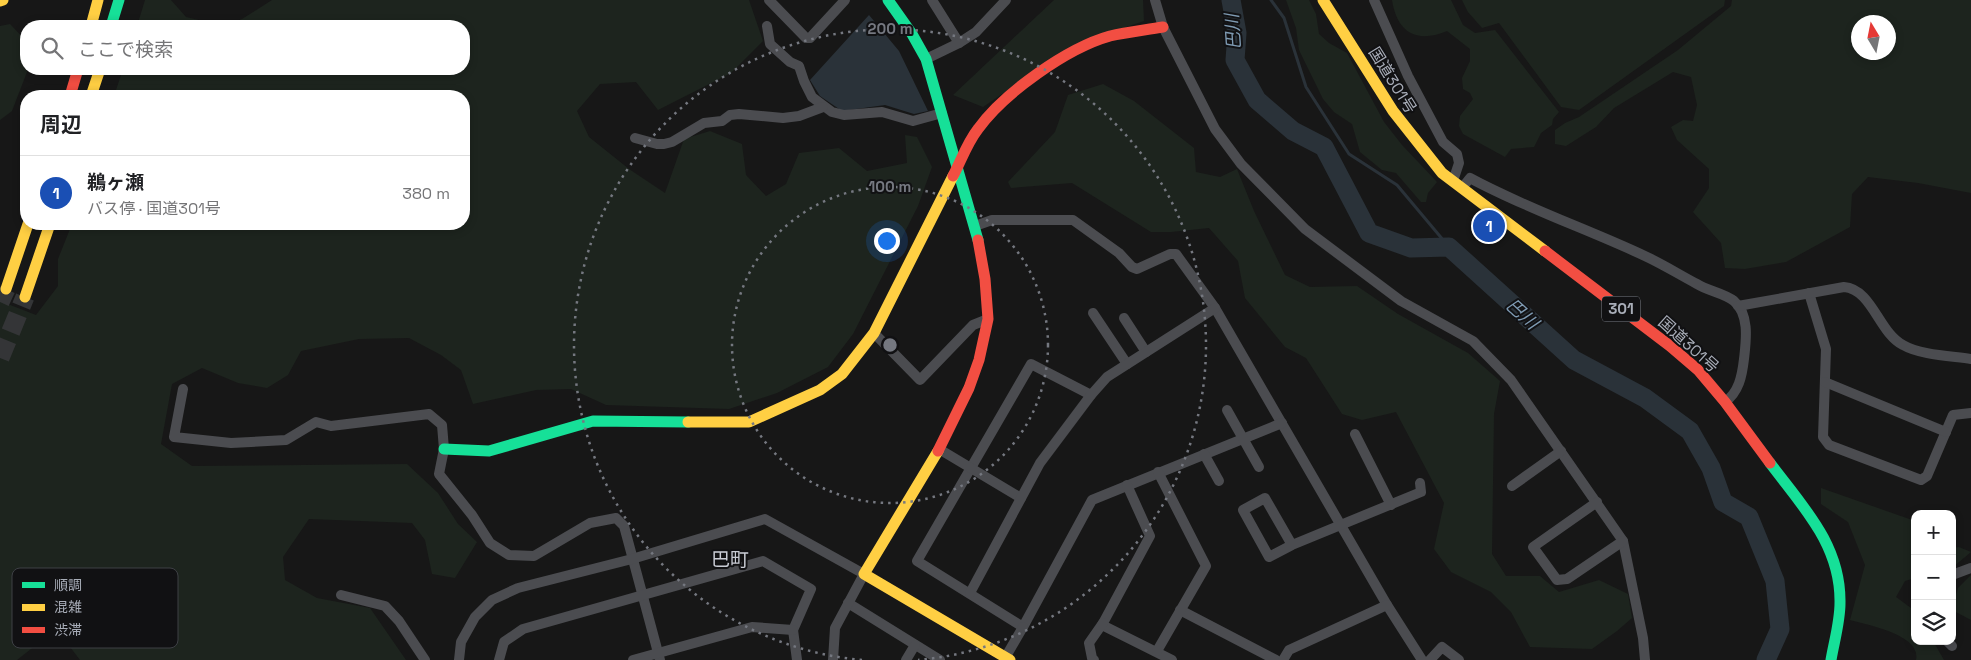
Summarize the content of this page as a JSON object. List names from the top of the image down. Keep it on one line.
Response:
{"streets":{"main road":["国道301号","301"]},"districts":["巴町"],"water":["巴川"],"legend":["順調","混雑","渋滞"],"north":"top","page":{"search":"ここで検索","heading":"周辺","list":[{"mark":"1","name":"鵜ヶ瀬","note":"バス停 · 国道301号","value":"380 m"}],"pins":"1","map_buttons":["+","−"]},"rings":["200 m","100 m"]}
